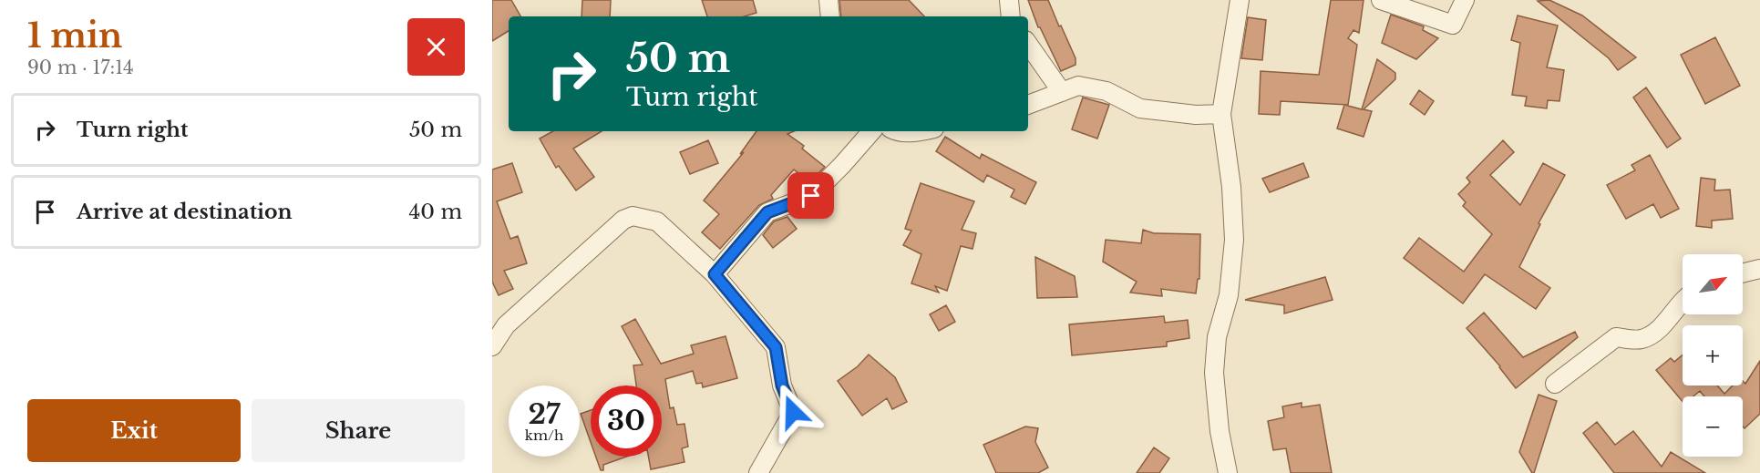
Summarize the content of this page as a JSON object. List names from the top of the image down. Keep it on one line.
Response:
{"north":"top right","page":{"heading":["1 min","90 m · 17:14"],"turn":["50 m","Turn right"],"list":[{"name":"Turn right","value":"50 m"},{"name":"Arrive at destination","value":"40 m"}],"map_buttons":["+","−"],"speed":"27 km/h","limit":"30","buttons":["Exit","Share"]}}
